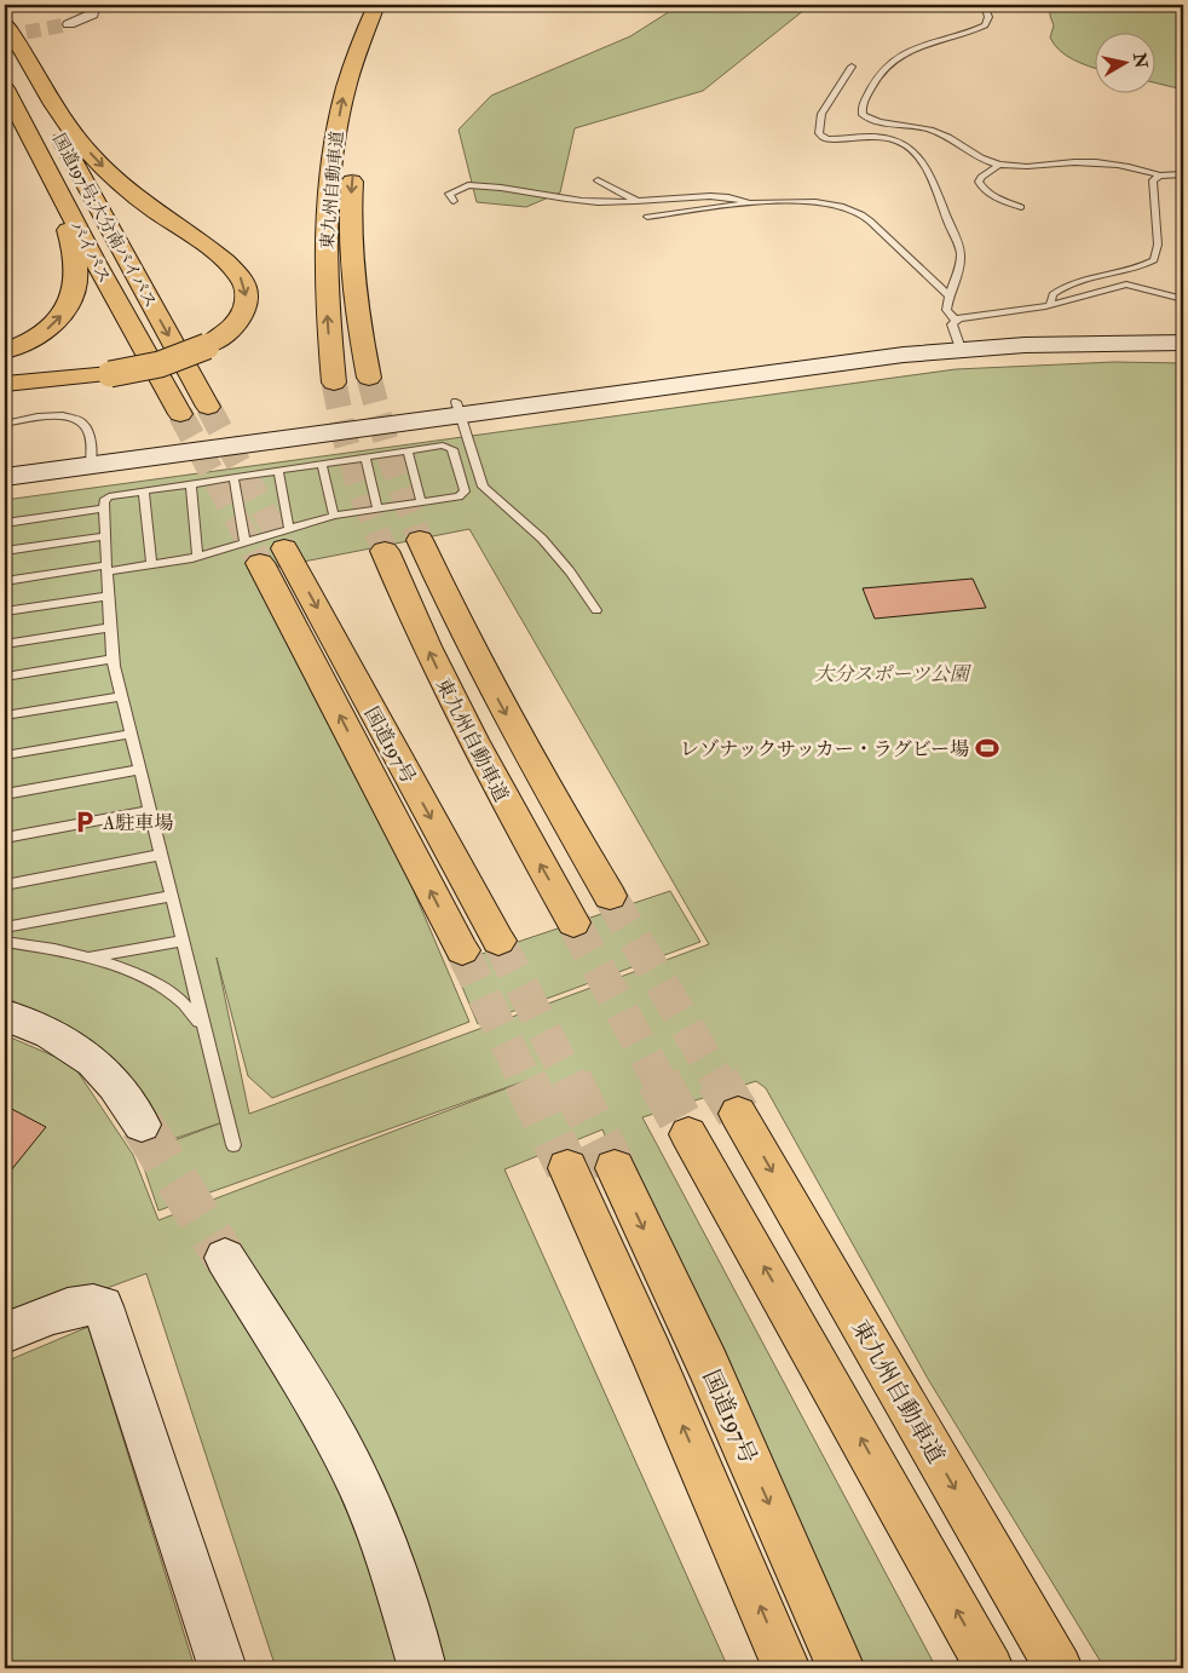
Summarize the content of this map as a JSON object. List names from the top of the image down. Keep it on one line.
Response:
{"streets":{"highway":["東九州自動車道","国道197号;大分南バイパス","バイパス","国道197号"]},"one_way":["国道197号;大分南バイパス"],"parks":["大分スポーツ公園"],"places":{"sports":["レゾナックサッカー・ラグビー場"],"parking":["A駐車場"]},"north":"right"}
